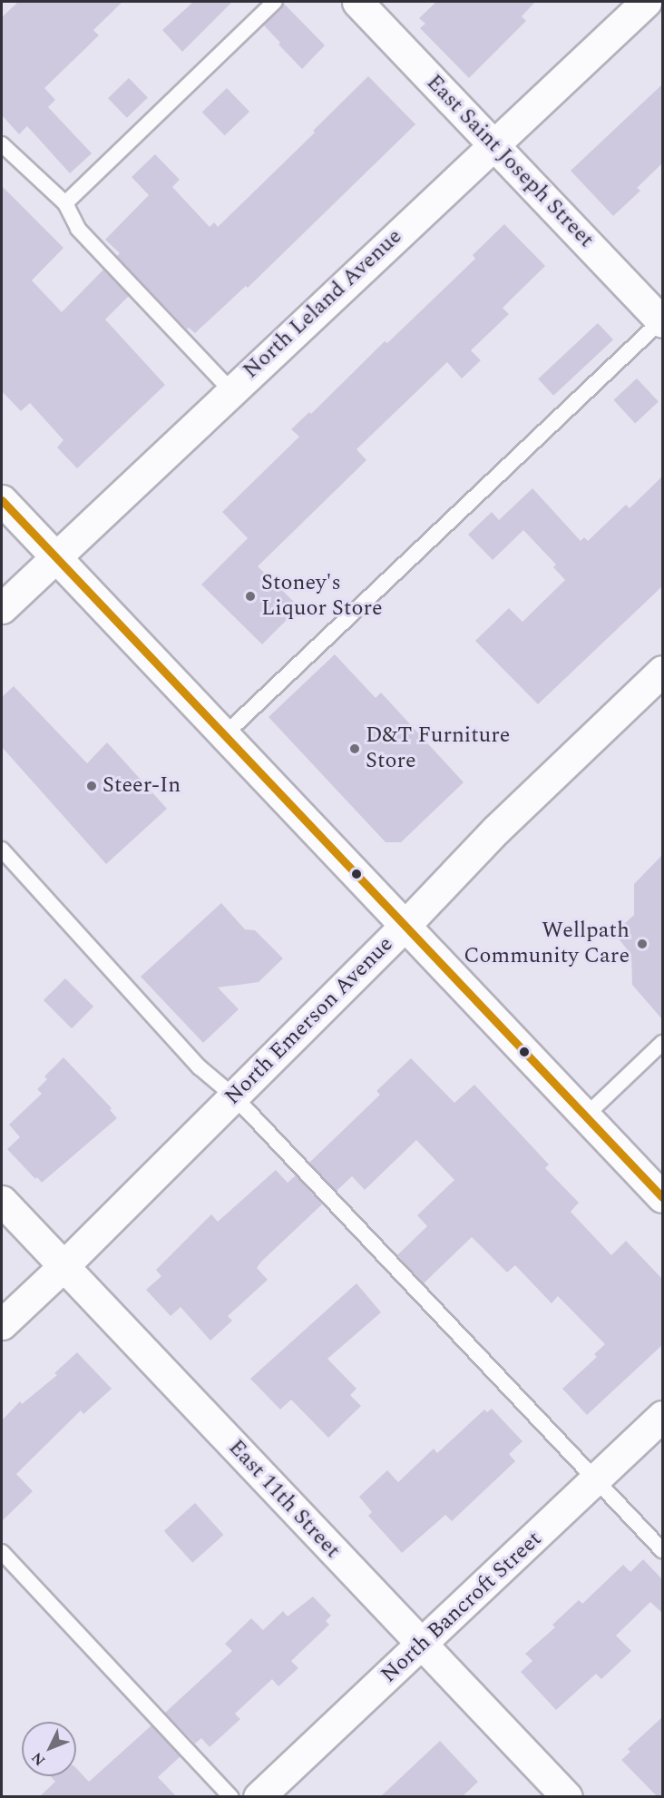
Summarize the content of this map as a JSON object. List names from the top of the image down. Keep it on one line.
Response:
{"streets":{"street":["East Saint Joseph Street","North Leland Avenue","North Emerson Avenue","East 11th Street","North Bancroft Street"]},"crossings":[["East Saint Joseph Street","North Leland Avenue"],["North Emerson Avenue","East 11th Street"],["East 11th Street","North Bancroft Street"]],"places":["Stoney's Liquor Store","D&T Furniture Store","Steer-In","Wellpath Community Care"],"north":"bottom left"}
